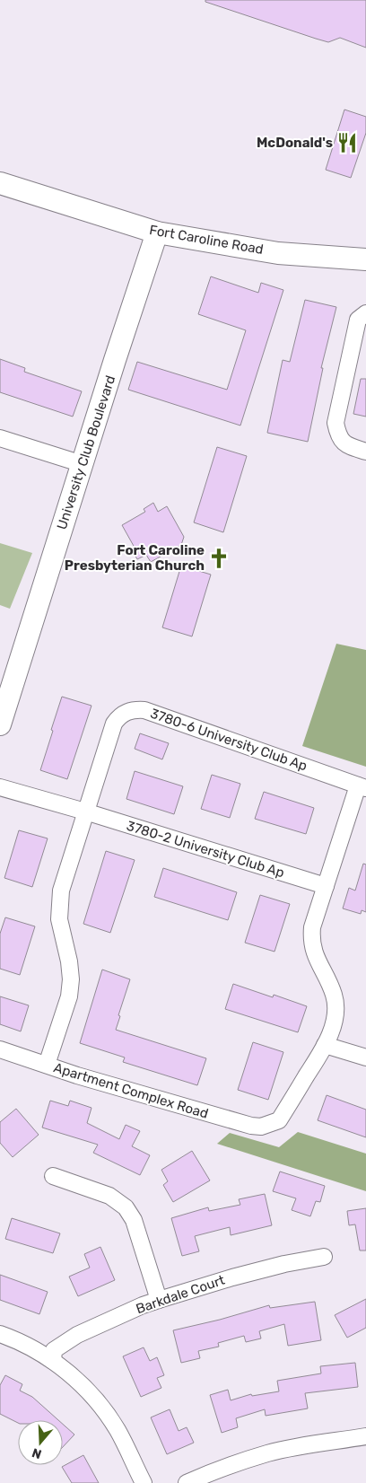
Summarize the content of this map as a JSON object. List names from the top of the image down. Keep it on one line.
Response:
{"streets":{"street":["Fort Caroline Road","University Club Boulevard","3780-6 University Club Ap","3780-2 University Club Ap","Apartment Complex Road","Barkdale Court"]},"crossings":[["Fort Caroline Road","University Club Boulevard"],["3780-6 University Club Ap","3780-2 University Club Ap"],["3780-6 University Club Ap","Apartment Complex Road"],["3780-2 University Club Ap","Apartment Complex Road"]],"places":{"restaurant":["McDonald's"],"church":["Fort Caroline Presbyterian Church"]},"north":"bottom"}
